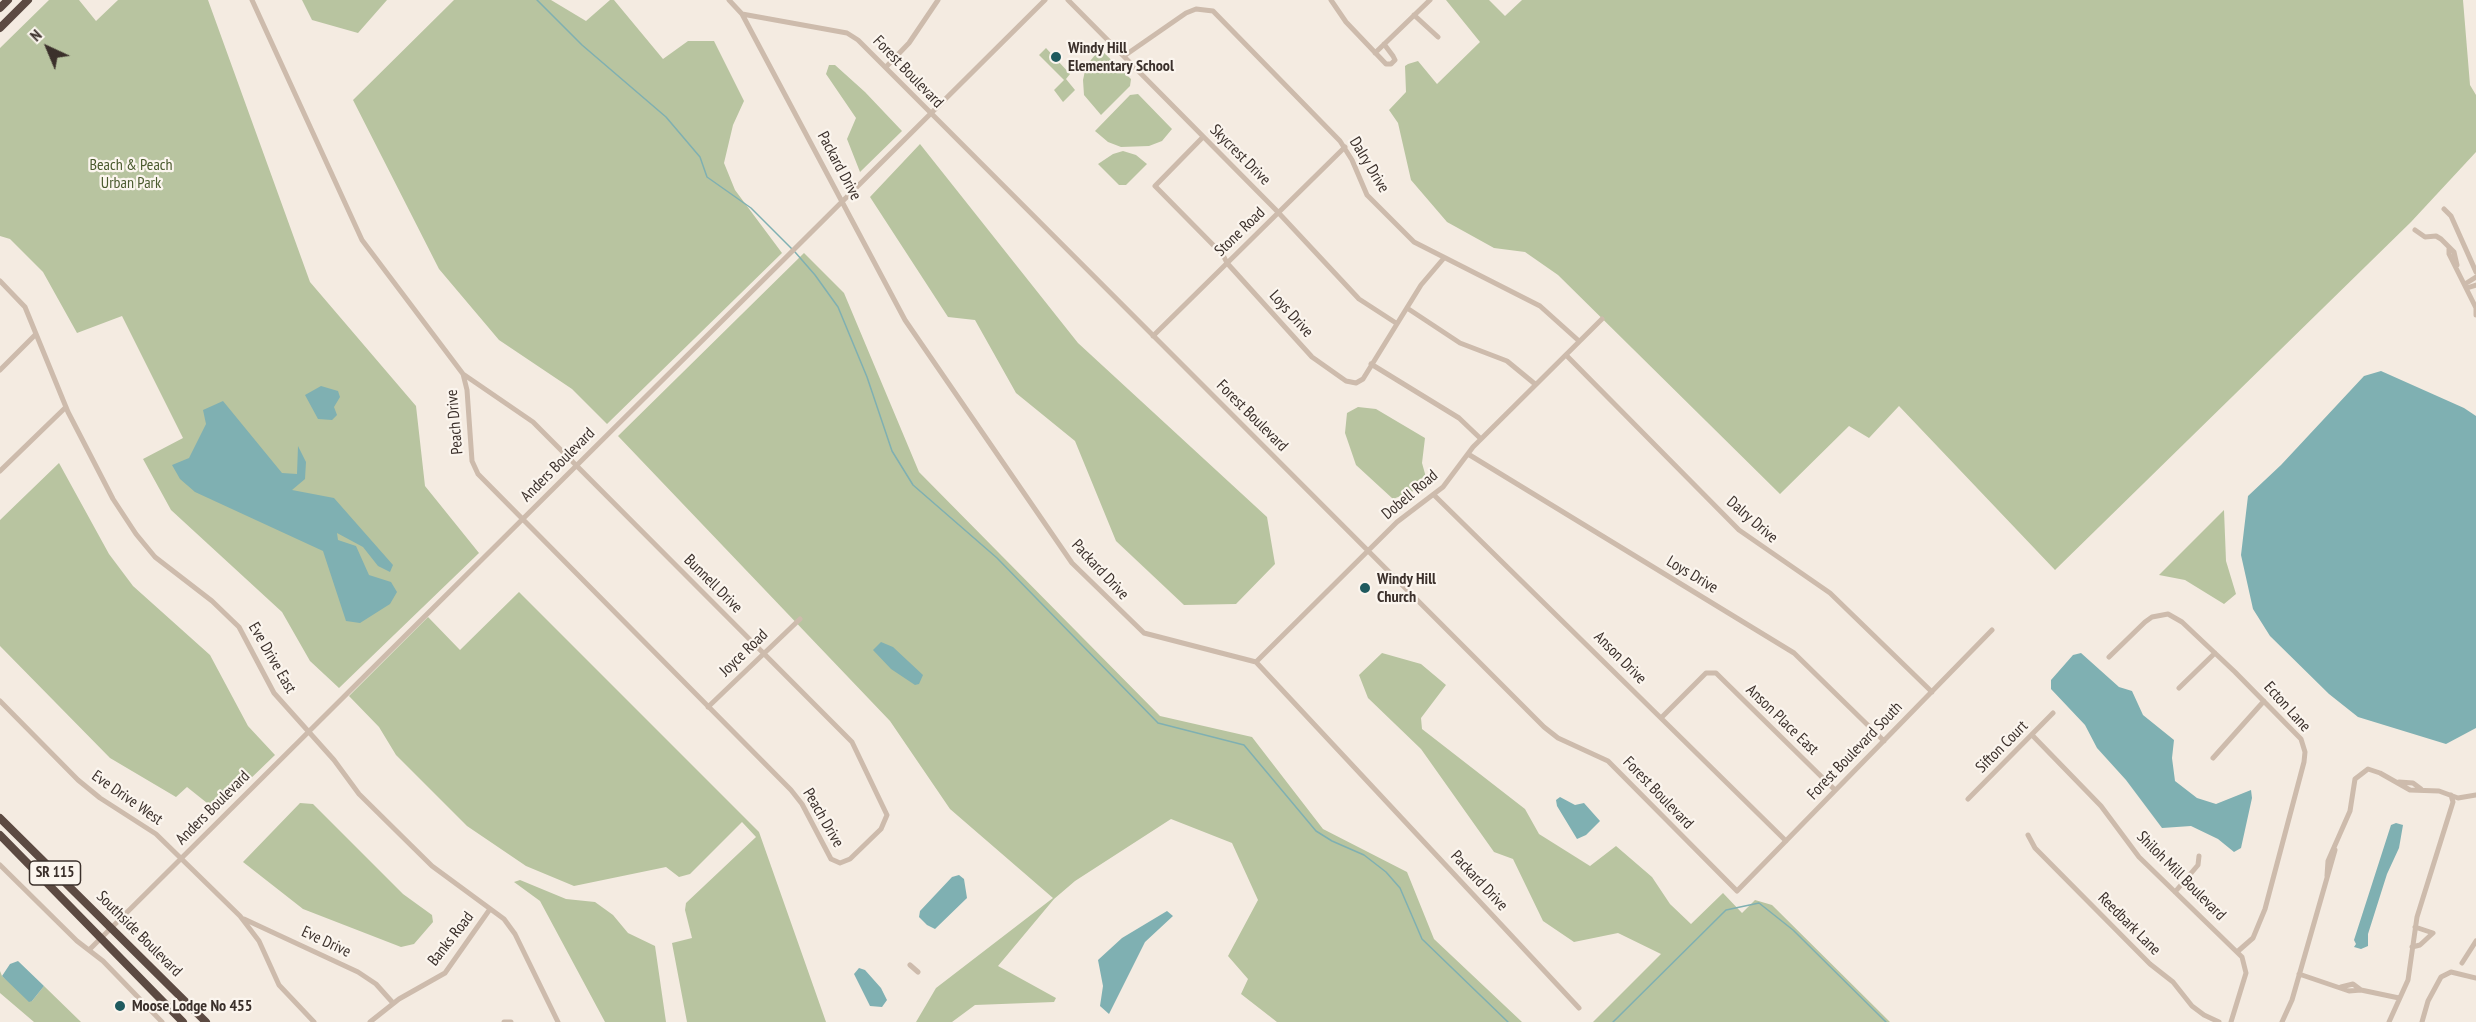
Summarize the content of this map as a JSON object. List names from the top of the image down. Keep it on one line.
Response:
{"streets":{"highway":["SR 115","Southside Boulevard"],"street":["Forest Boulevard","Skycrest Drive","Dalry Drive","Packard Drive","Stone Road","Loys Drive","Peach Drive","Anders Boulevard","Dobell Road","Bunnell Drive","Joyce Road","Eve Drive East","Anson Drive","Ecton Lane","Anson Place East","Sifton Court","Forest Boulevard South","Eve Drive West","Shiloh Mill Boulevard","Reedbark Lane","Banks Road","Eve Drive"]},"crossings":[["Forest Boulevard","Packard Drive"],["Forest Boulevard","Stone Road"],["Forest Boulevard","Anders Boulevard"],["Forest Boulevard","Dobell Road"],["Forest Boulevard","Forest Boulevard South"],["Skycrest Drive","Dalry Drive"],["Skycrest Drive","Stone Road"],["Skycrest Drive","Loys Drive"],["Dalry Drive","Stone Road"],["Dalry Drive","Dobell Road"],["Dalry Drive","Forest Boulevard South"],["Packard Drive","Anders Boulevard"],["Packard Drive","Dobell Road"],["Stone Road","Loys Drive"],["Loys Drive","Dobell Road"],["Loys Drive","Forest Boulevard South"],["Peach Drive","Anders Boulevard"],["Peach Drive","Bunnell Drive"],["Peach Drive","Joyce Road"],["Anders Boulevard","Bunnell Drive"],["Anders Boulevard","Eve Drive East"],["Anders Boulevard","Eve Drive West"],["Anders Boulevard","Southside Boulevard"],["Dobell Road","Anson Drive"],["Bunnell Drive","Joyce Road"],["Eve Drive East","Banks Road"],["Anson Drive","Anson Place East"],["Anson Drive","Forest Boulevard South"],["Ecton Lane","Shiloh Mill Boulevard"],["Anson Place East","Forest Boulevard South"],["Sifton Court","Shiloh Mill Boulevard"],["Eve Drive West","Eve Drive"],["Banks Road","Eve Drive"]],"parks":["Beach & Peach Urban Park"],"places":["Windy Hill Elementary School","Windy Hill Church","Moose Lodge No 455"],"north":"top left"}
